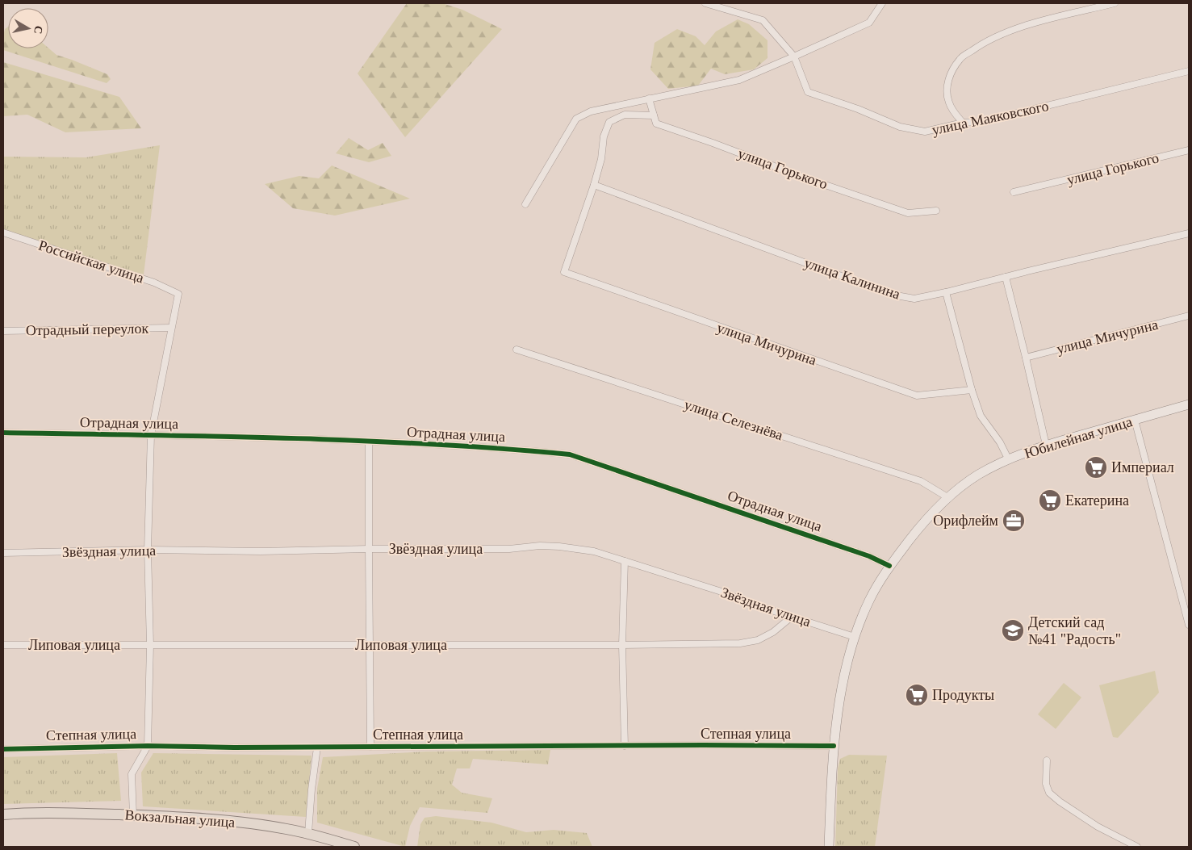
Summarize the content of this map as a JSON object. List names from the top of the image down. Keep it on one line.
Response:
{"streets":{"main road":["Вокзальная улица"],"street":["улица Маяковского","улица Горького","Российская улица","улица Калинина","Отрадный переулок","улица Мичурина","улица Селезнёва","Отрадная улица","Юбилейная улица","Звёздная улица","Липовая улица","Степная улица"]},"crossings":[["Российская улица","Отрадный переулок"],["улица Калинина","улица Мичурина"],["улица Селезнёва","Юбилейная улица"],["Отрадная улица","Юбилейная улица"],["Юбилейная улица","Звёздная улица"],["Юбилейная улица","Степная улица"],["Звёздная улица","Липовая улица"]],"places":{"supermarket":["Империал","Екатерина","Продукты"],"office":["Орифлейм"],"school or university":["Детский сад №41 \"Радость\""]},"north":"right"}
